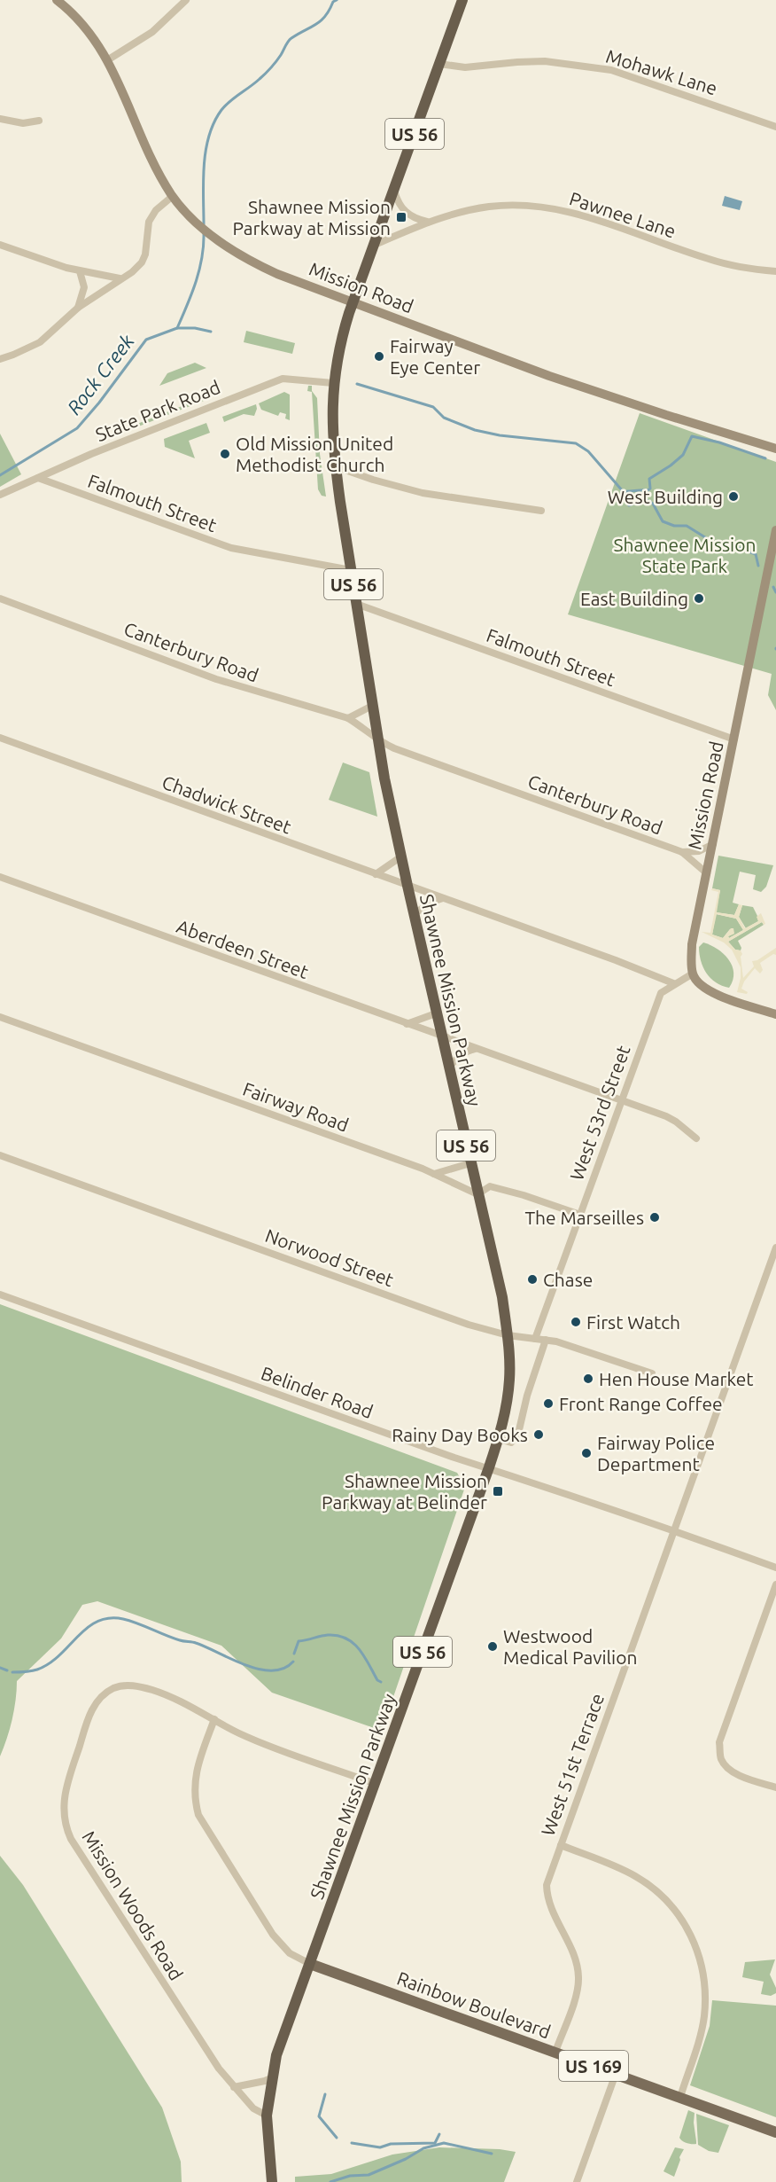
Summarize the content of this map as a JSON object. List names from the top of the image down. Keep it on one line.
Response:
{"streets":{"highway":["US 56","Shawnee Mission Parkway"],"main road":["Mission Road","Rainbow Boulevard","US 169"],"street":["Mohawk Lane","Pawnee Lane","State Park Road","Falmouth Street","Canterbury Road","Chadwick Street","Aberdeen Street","Fairway Road","West 53rd Street","Norwood Street","Belinder Road","West 51st Terrace","Mission Woods Road"]},"crossings":[["Mohawk Lane","Shawnee Mission Parkway"],["Pawnee Lane","Shawnee Mission Parkway"],["Mission Road","Falmouth Street"],["Mission Road","Canterbury Road"],["Mission Road","Shawnee Mission Parkway"],["Mission Road","West 53rd Street"],["State Park Road","Falmouth Street"],["State Park Road","Shawnee Mission Parkway"],["Falmouth Street","Shawnee Mission Parkway"],["Canterbury Road","Shawnee Mission Parkway"],["Chadwick Street","Shawnee Mission Parkway"],["Chadwick Street","West 53rd Street"],["Aberdeen Street","Shawnee Mission Parkway"],["Aberdeen Street","West 53rd Street"],["Shawnee Mission Parkway","Fairway Road"],["Shawnee Mission Parkway","Norwood Street"],["Shawnee Mission Parkway","Belinder Road"],["Shawnee Mission Parkway","Mission Woods Road"],["Shawnee Mission Parkway","Rainbow Boulevard"],["West 53rd Street","Norwood Street"],["Belinder Road","West 51st Terrace"],["West 51st Terrace","Rainbow Boulevard"]],"water":["Rock Creek"],"parks":["Shawnee Mission State Park"],"places":{"transit":["Shawnee Mission Parkway at Mission","Shawnee Mission Parkway at Belinder"],"other":["Fairway Eye Center","Old Mission United Methodist Church","West Building","East Building","The Marseilles","Chase","First Watch","Hen House Market","Front Range Coffee","Rainy Day Books","Fairway Police Department","Westwood Medical Pavilion"]}}
